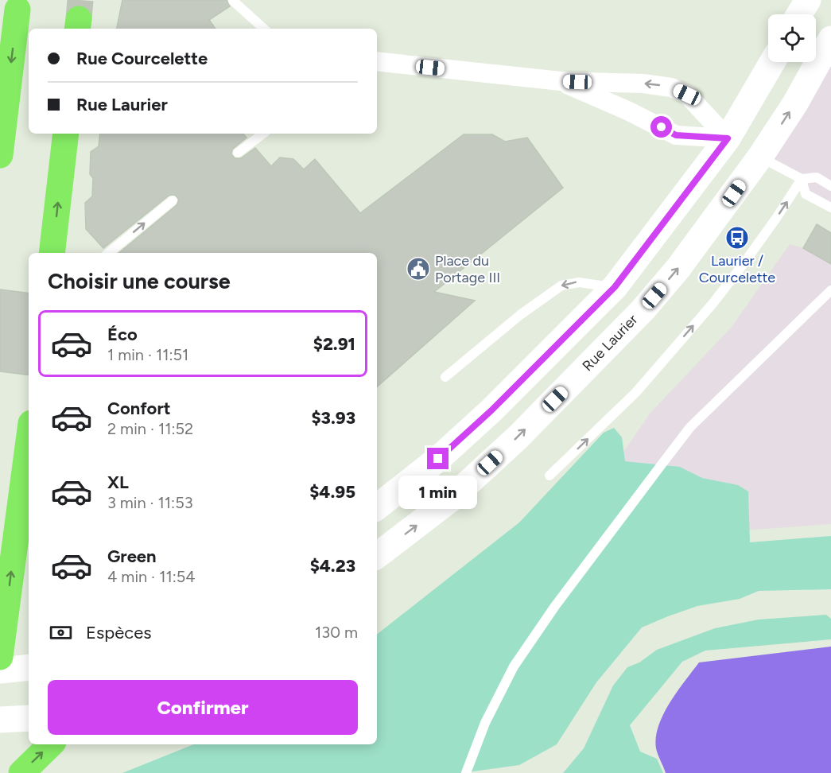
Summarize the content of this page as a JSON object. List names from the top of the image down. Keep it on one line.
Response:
{"streets":{"main road":["Rue Laurier"]},"places":{"bus stop":["Laurier / Courcelette"],"public building":["Place du Portage III"]},"page":{"banner":["Rue Courcelette","Rue Laurier"],"heading":"Choisir une course","list":[{"name":"Éco","note":"1 min · 11:51","value":"$2.91"},{"name":"Confort","note":"2 min · 11:52","value":"$3.93"},{"name":"XL","note":"3 min · 11:53","value":"$4.95"},{"name":"Green","note":"4 min · 11:54","value":"$4.23"}],"bubble":"1 min","pay":["Espèces","130 m"],"buttons":"Confirmer"}}
